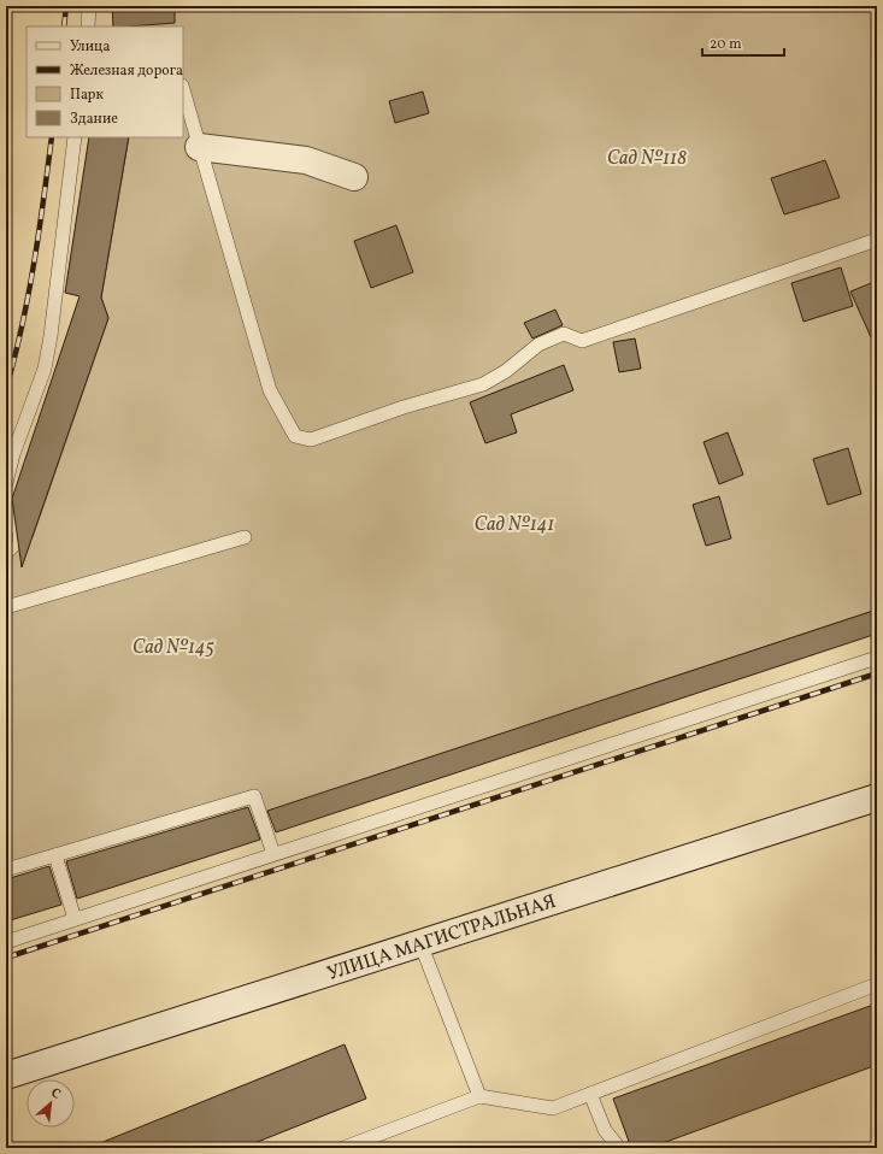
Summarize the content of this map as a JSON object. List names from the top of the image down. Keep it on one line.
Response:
{"streets":{"main road":["УЛИЦА МАГИСТРАЛЬНАЯ"]},"parks":["Сад №118","Сад №141","Сад №145"],"legend":["Улица","Железная дорога","Парк","Здание"],"scale_bar":"20 m","north":"top right"}
